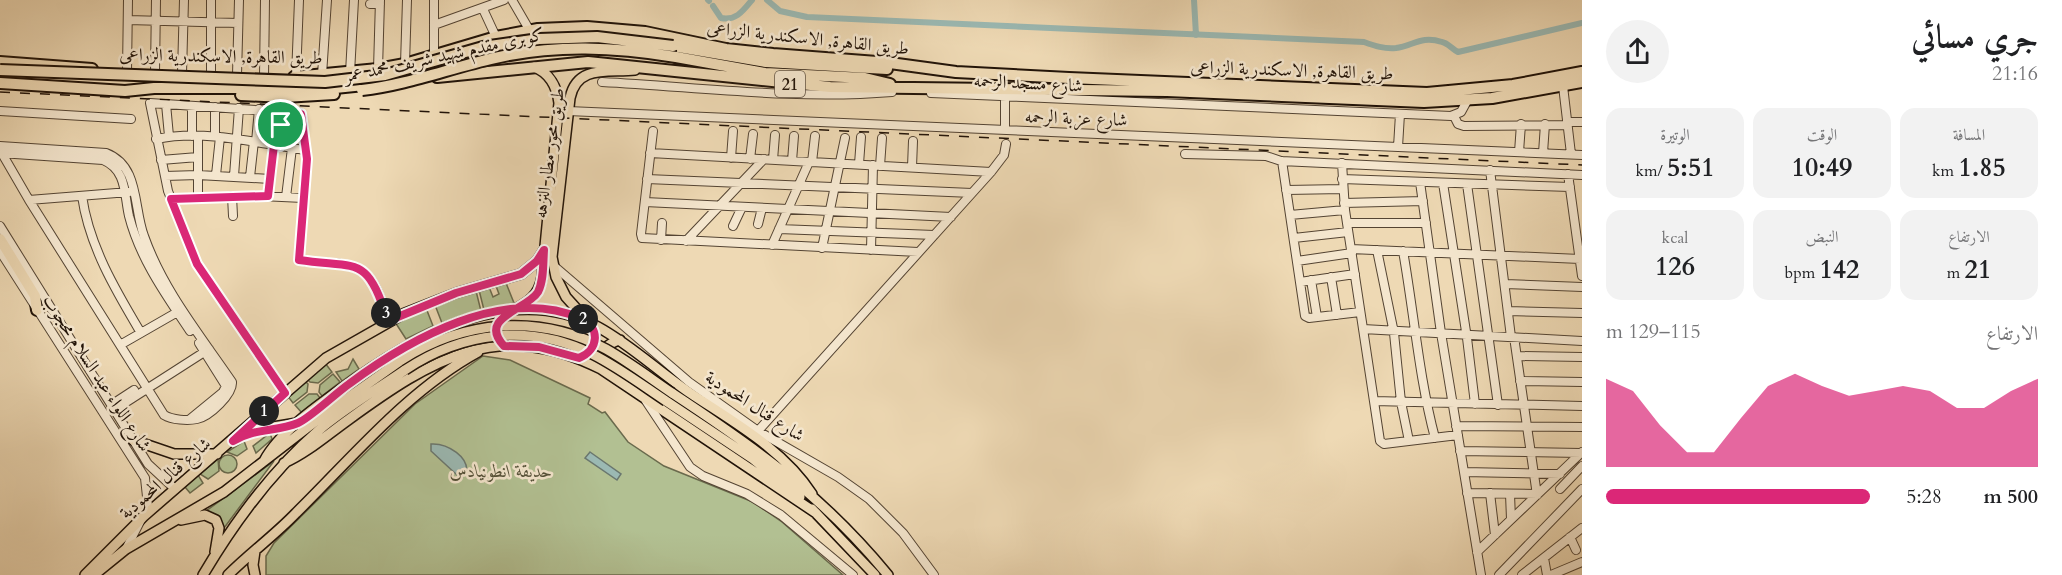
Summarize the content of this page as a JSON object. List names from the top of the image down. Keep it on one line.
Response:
{"streets":{"highway":["طريق القاهرة, الاسكندرية الزراعى","كوبرى مقدم شهيد شريف محمد عمر","21"],"main road":["طريق محور مطار النزهه","شارع قنال المحمودية"],"street":["شارع مسجد الرحمه","شارع عزبة الرحمه","شارع اللواء عبد السلام محجوب"]},"crossings":[["طريق القاهرة, الاسكندرية الزراعى","كوبرى مقدم شهيد شريف محمد عمر"],["طريق القاهرة, الاسكندرية الزراعى","طريق محور مطار النزهه"],["شارع عزبة الرحمه","طريق محور مطار النزهه"],["طريق محور مطار النزهه","شارع قنال المحمودية"],["شارع اللواء عبد السلام محجوب","شارع قنال المحمودية"]],"parks":["حديقة انطونيادس"],"page":{"heading":["جري مسائي","21:16"],"stats":[["المسافة","1.85 km"],["الوقت","10:49"],["الوتيرة","5:51 /km"],["الارتفاع","21 m"],["النبض","142 bpm"],["kcal","126"]],"pins":["3","2","1"],"chart":["الارتفاع","115–129 m"],"list":[{"name":"500 m","note":"5:28"}]}}
